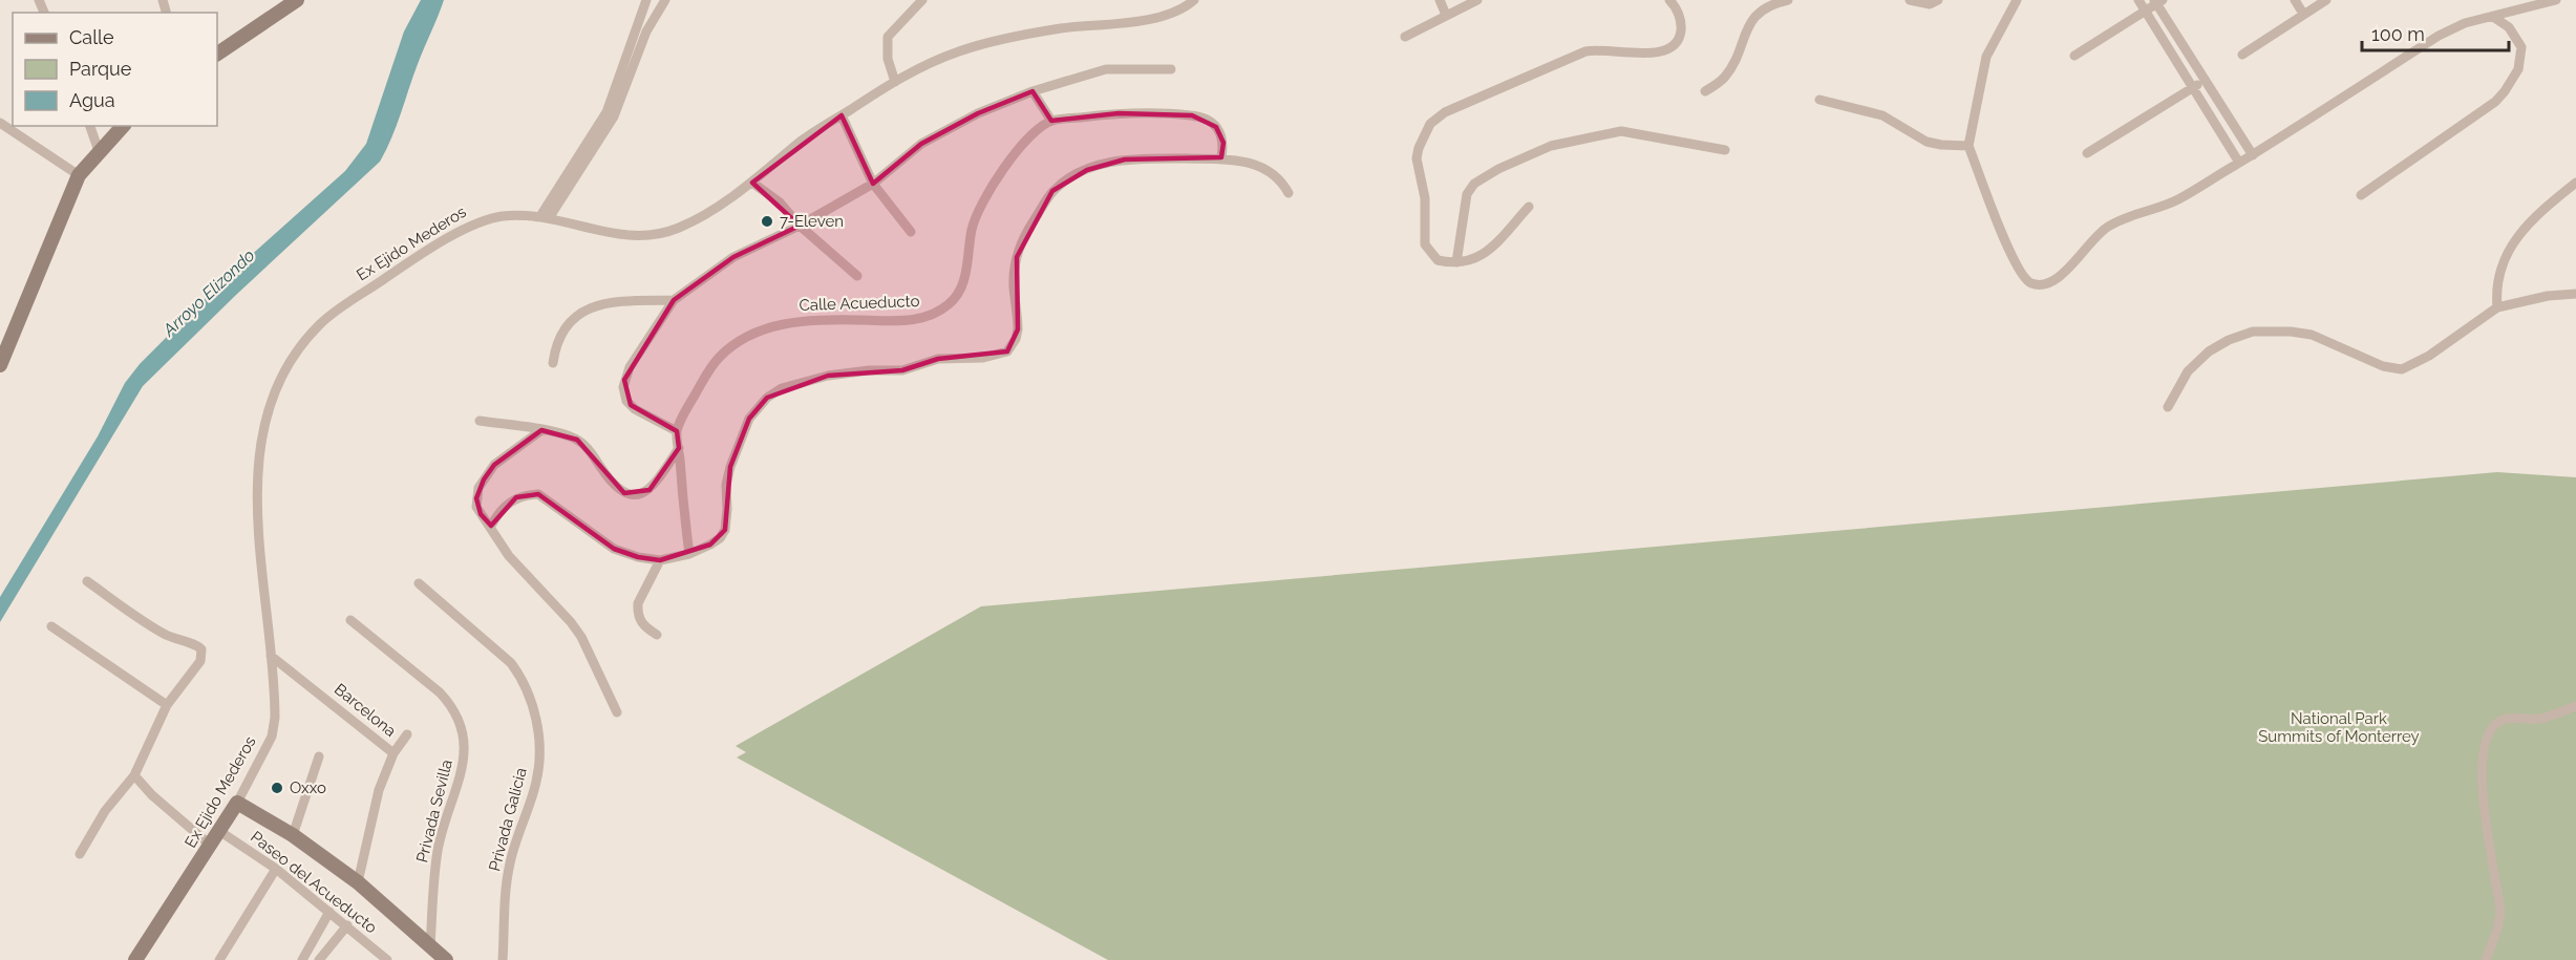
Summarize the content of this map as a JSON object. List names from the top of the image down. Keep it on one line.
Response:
{"streets":{"street":["Ex Ejido Mederos","Calle Acueducto","Barcelona","Privada Sevilla","Privada Galicia","Paseo del Acueducto"]},"crossings":[["Ex Ejido Mederos","Barcelona"],["Ex Ejido Mederos","Paseo del Acueducto"]],"water":["Arroyo Elizondo"],"parks":["National Park Summits of Monterrey"],"places":["7-Eleven","Oxxo"],"legend":["Calle","Parque","Agua"],"scale_bar":"100 m"}
